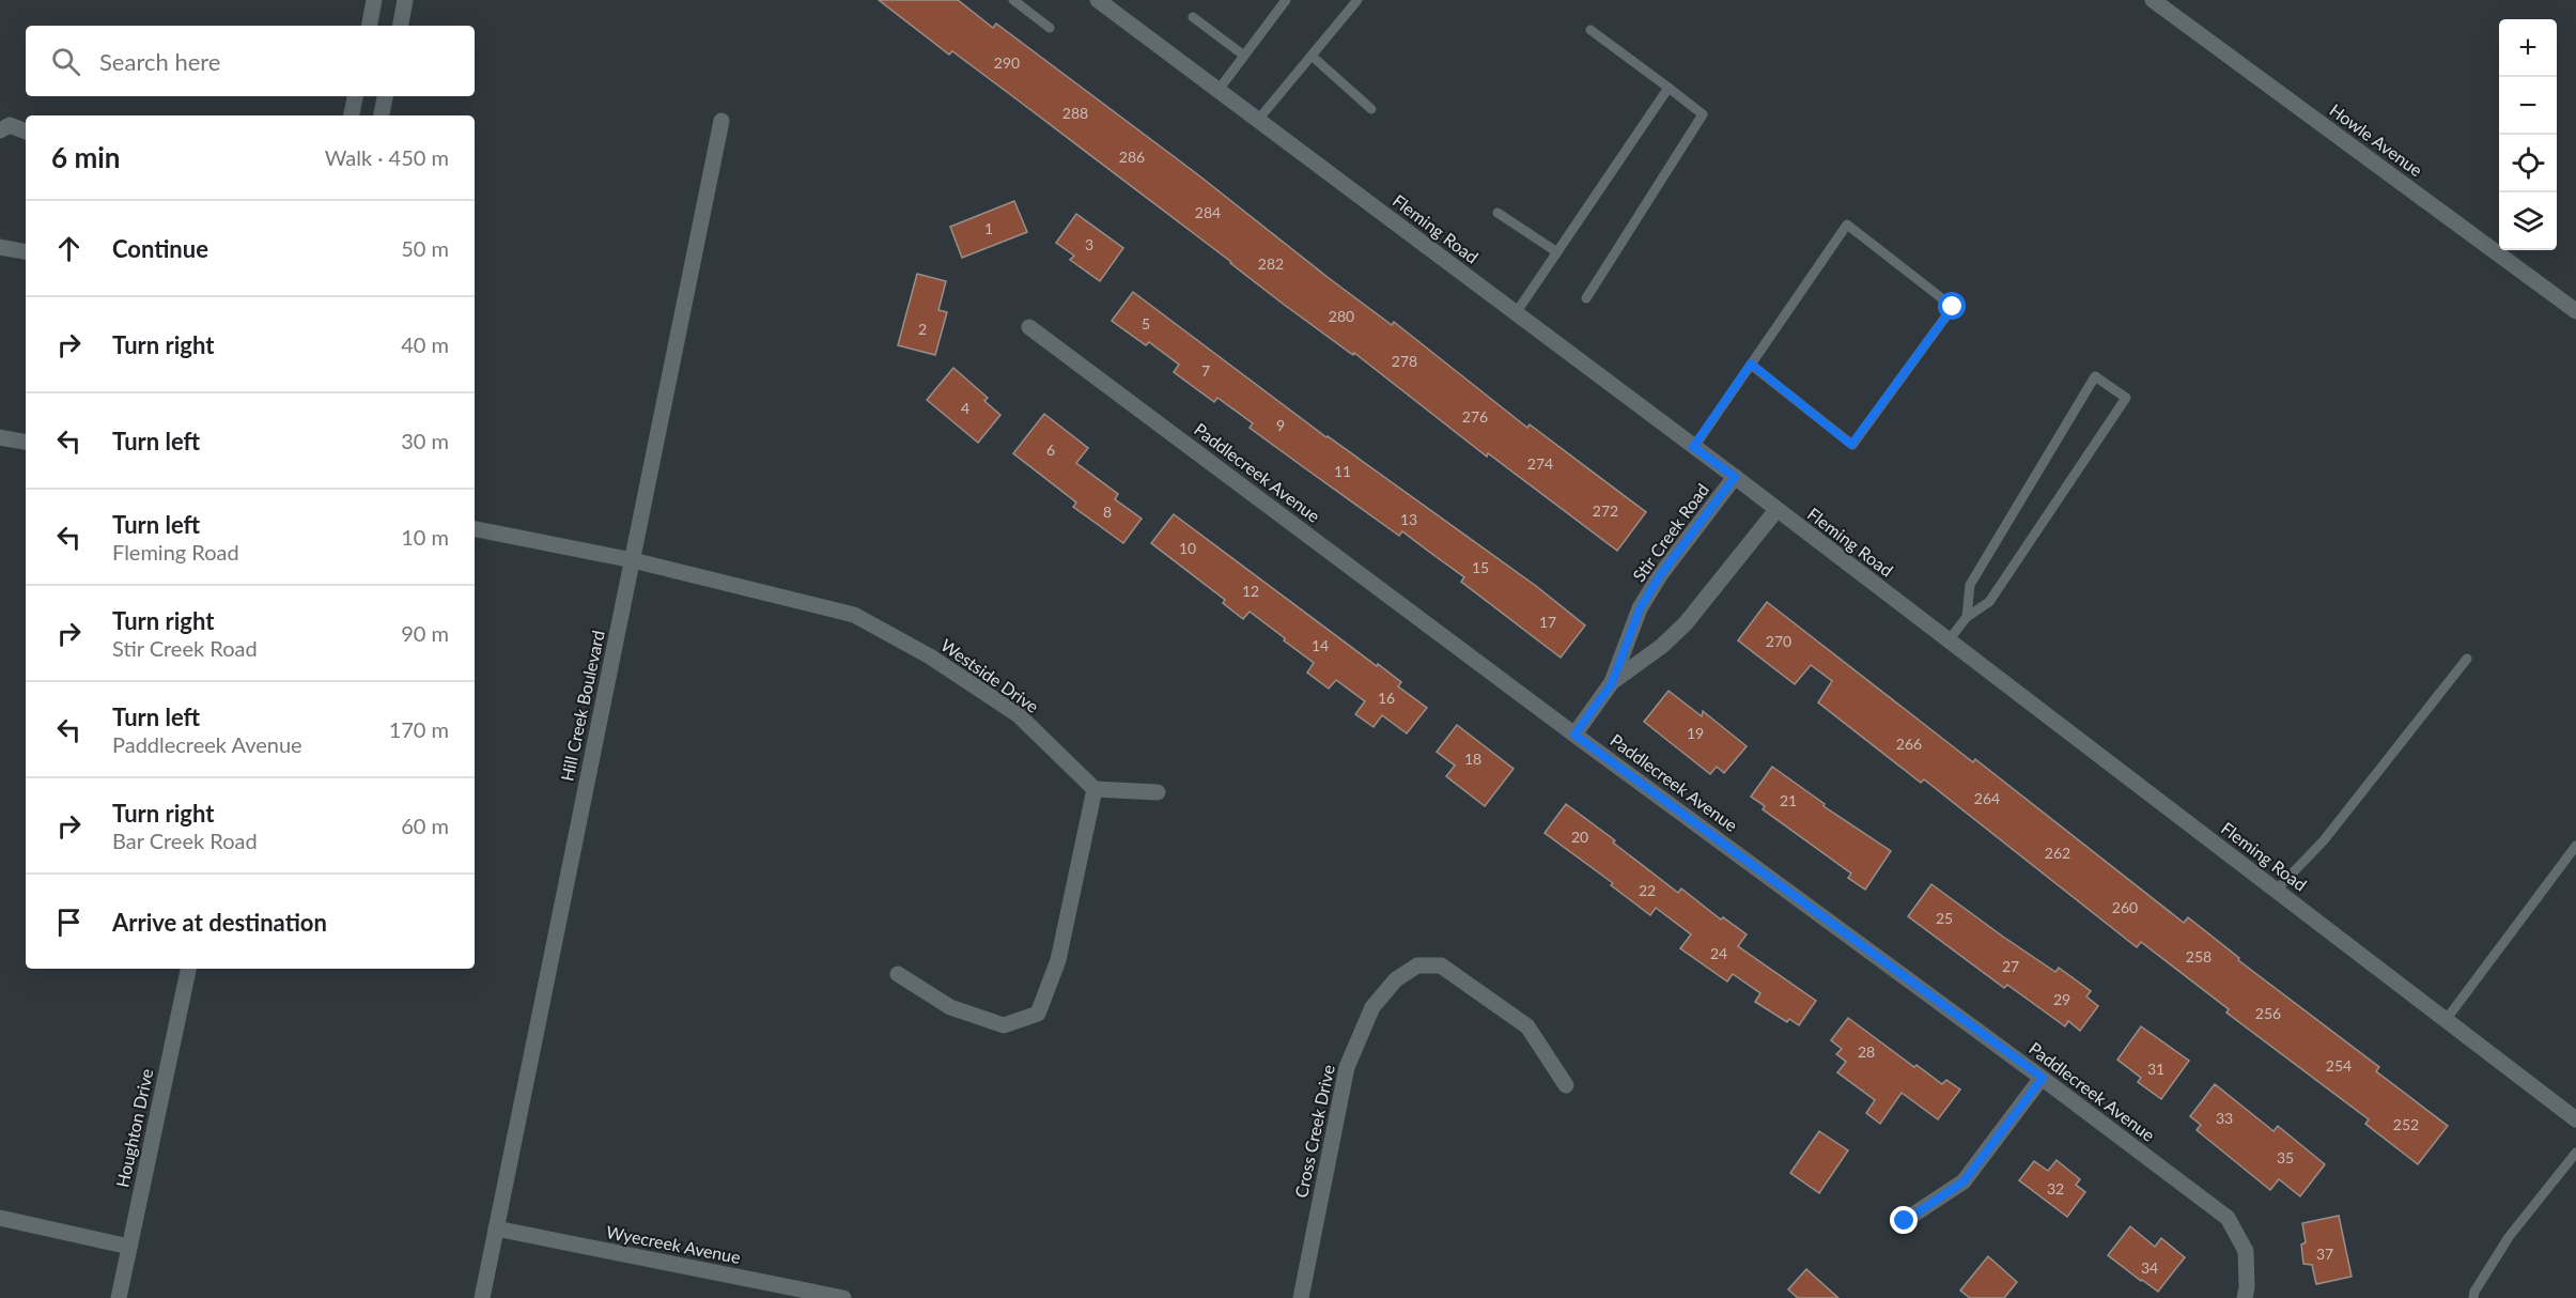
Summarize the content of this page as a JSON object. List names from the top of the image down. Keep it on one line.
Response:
{"streets":{"street":["Howle Avenue","Fleming Road","Paddlecreek Avenue","Stir Creek Road","Westside Drive","Hill Creek Boulevard","Houghton Drive","Cross Creek Drive","Wyecreek Avenue"]},"crossings":[["Fleming Road","Stir Creek Road"],["Paddlecreek Avenue","Stir Creek Road"],["Westside Drive","Hill Creek Boulevard"],["Hill Creek Boulevard","Wyecreek Avenue"]],"house_numbers":["290","288","286","284","1","3","282","280","5","2","278","7","4","276","9","6","274","11","272","8","13","10","15","12","17","270","14","16","19","266","18","264","21","20","262","22","260","25","24","258","27","29","256","28","254","31","33","252","35","32","37","34"],"page":{"map_buttons":["+","−"],"search":"Search here","heading":["6 min","Walk · 450 m"],"list":[["Continue","50 m"],["Turn right","40 m"],["Turn left","30 m"],["Turn left","Fleming Road","10 m"],["Turn right","Stir Creek Road","90 m"],["Turn left","Paddlecreek Avenue","170 m"],["Turn right","Bar Creek Road","60 m"],"Arrive at destination"]}}
